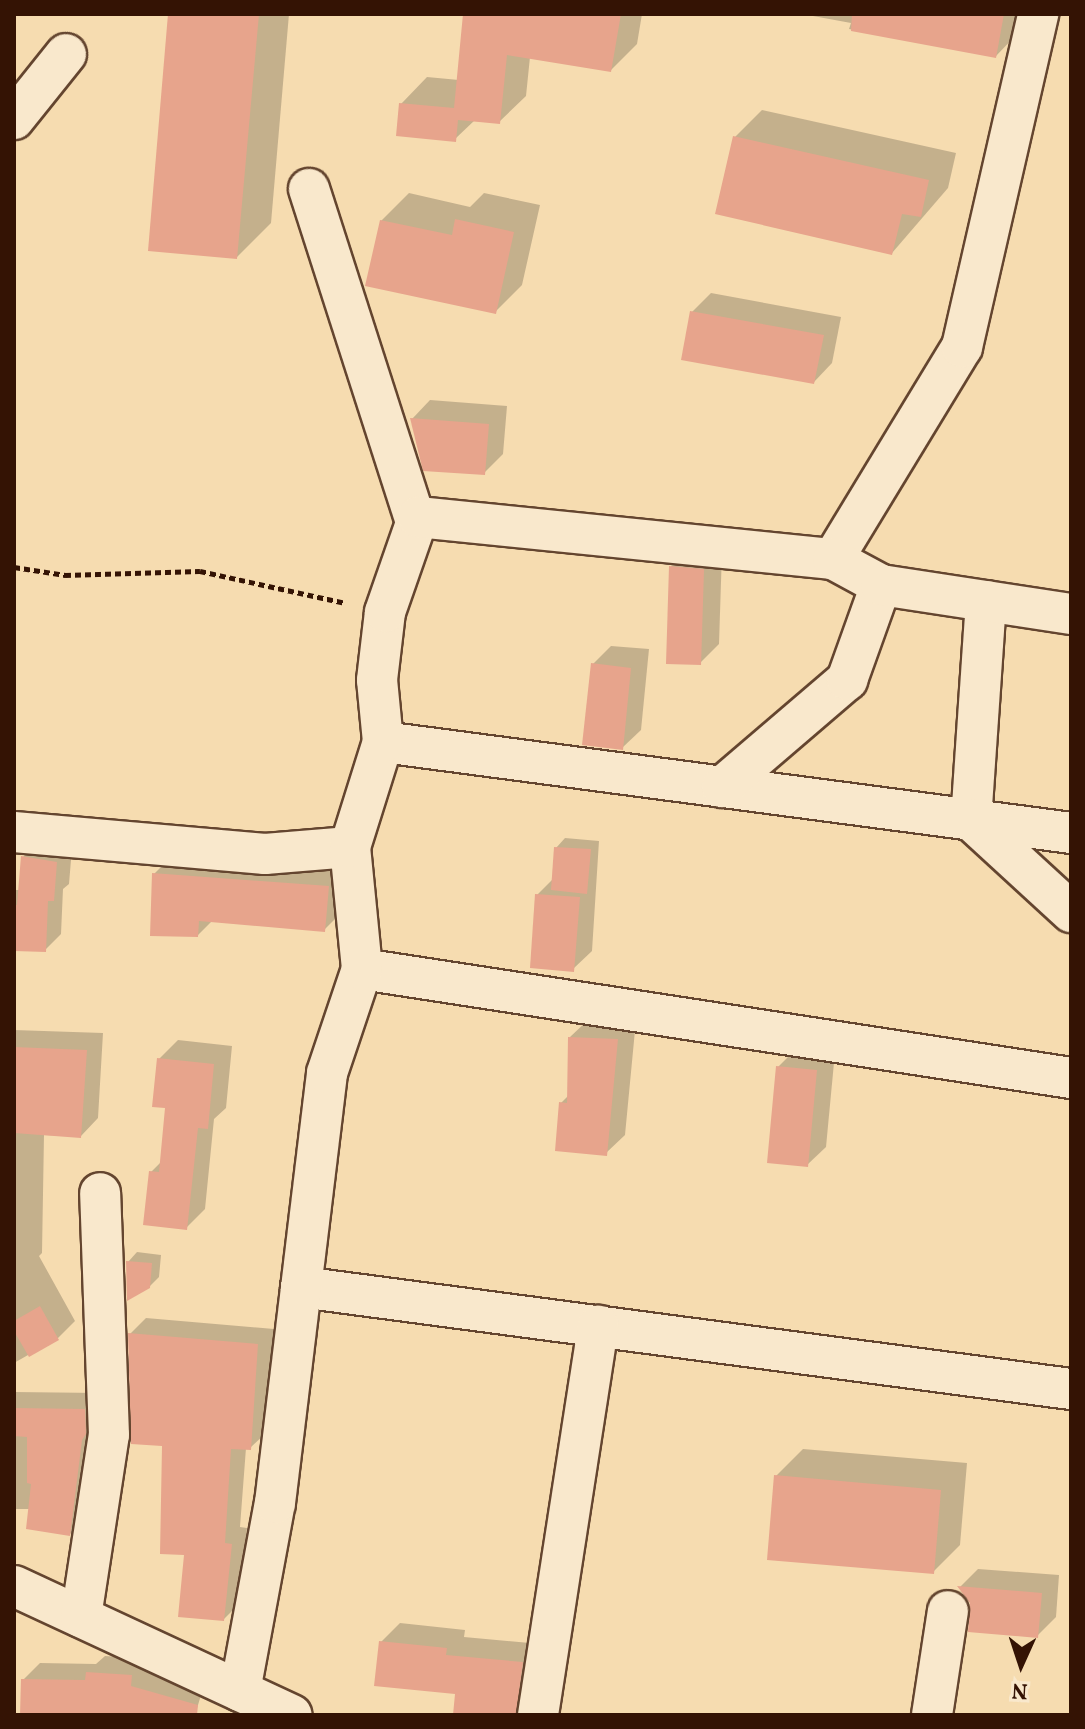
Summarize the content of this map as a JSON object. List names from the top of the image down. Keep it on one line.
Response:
{"north":"bottom"}
